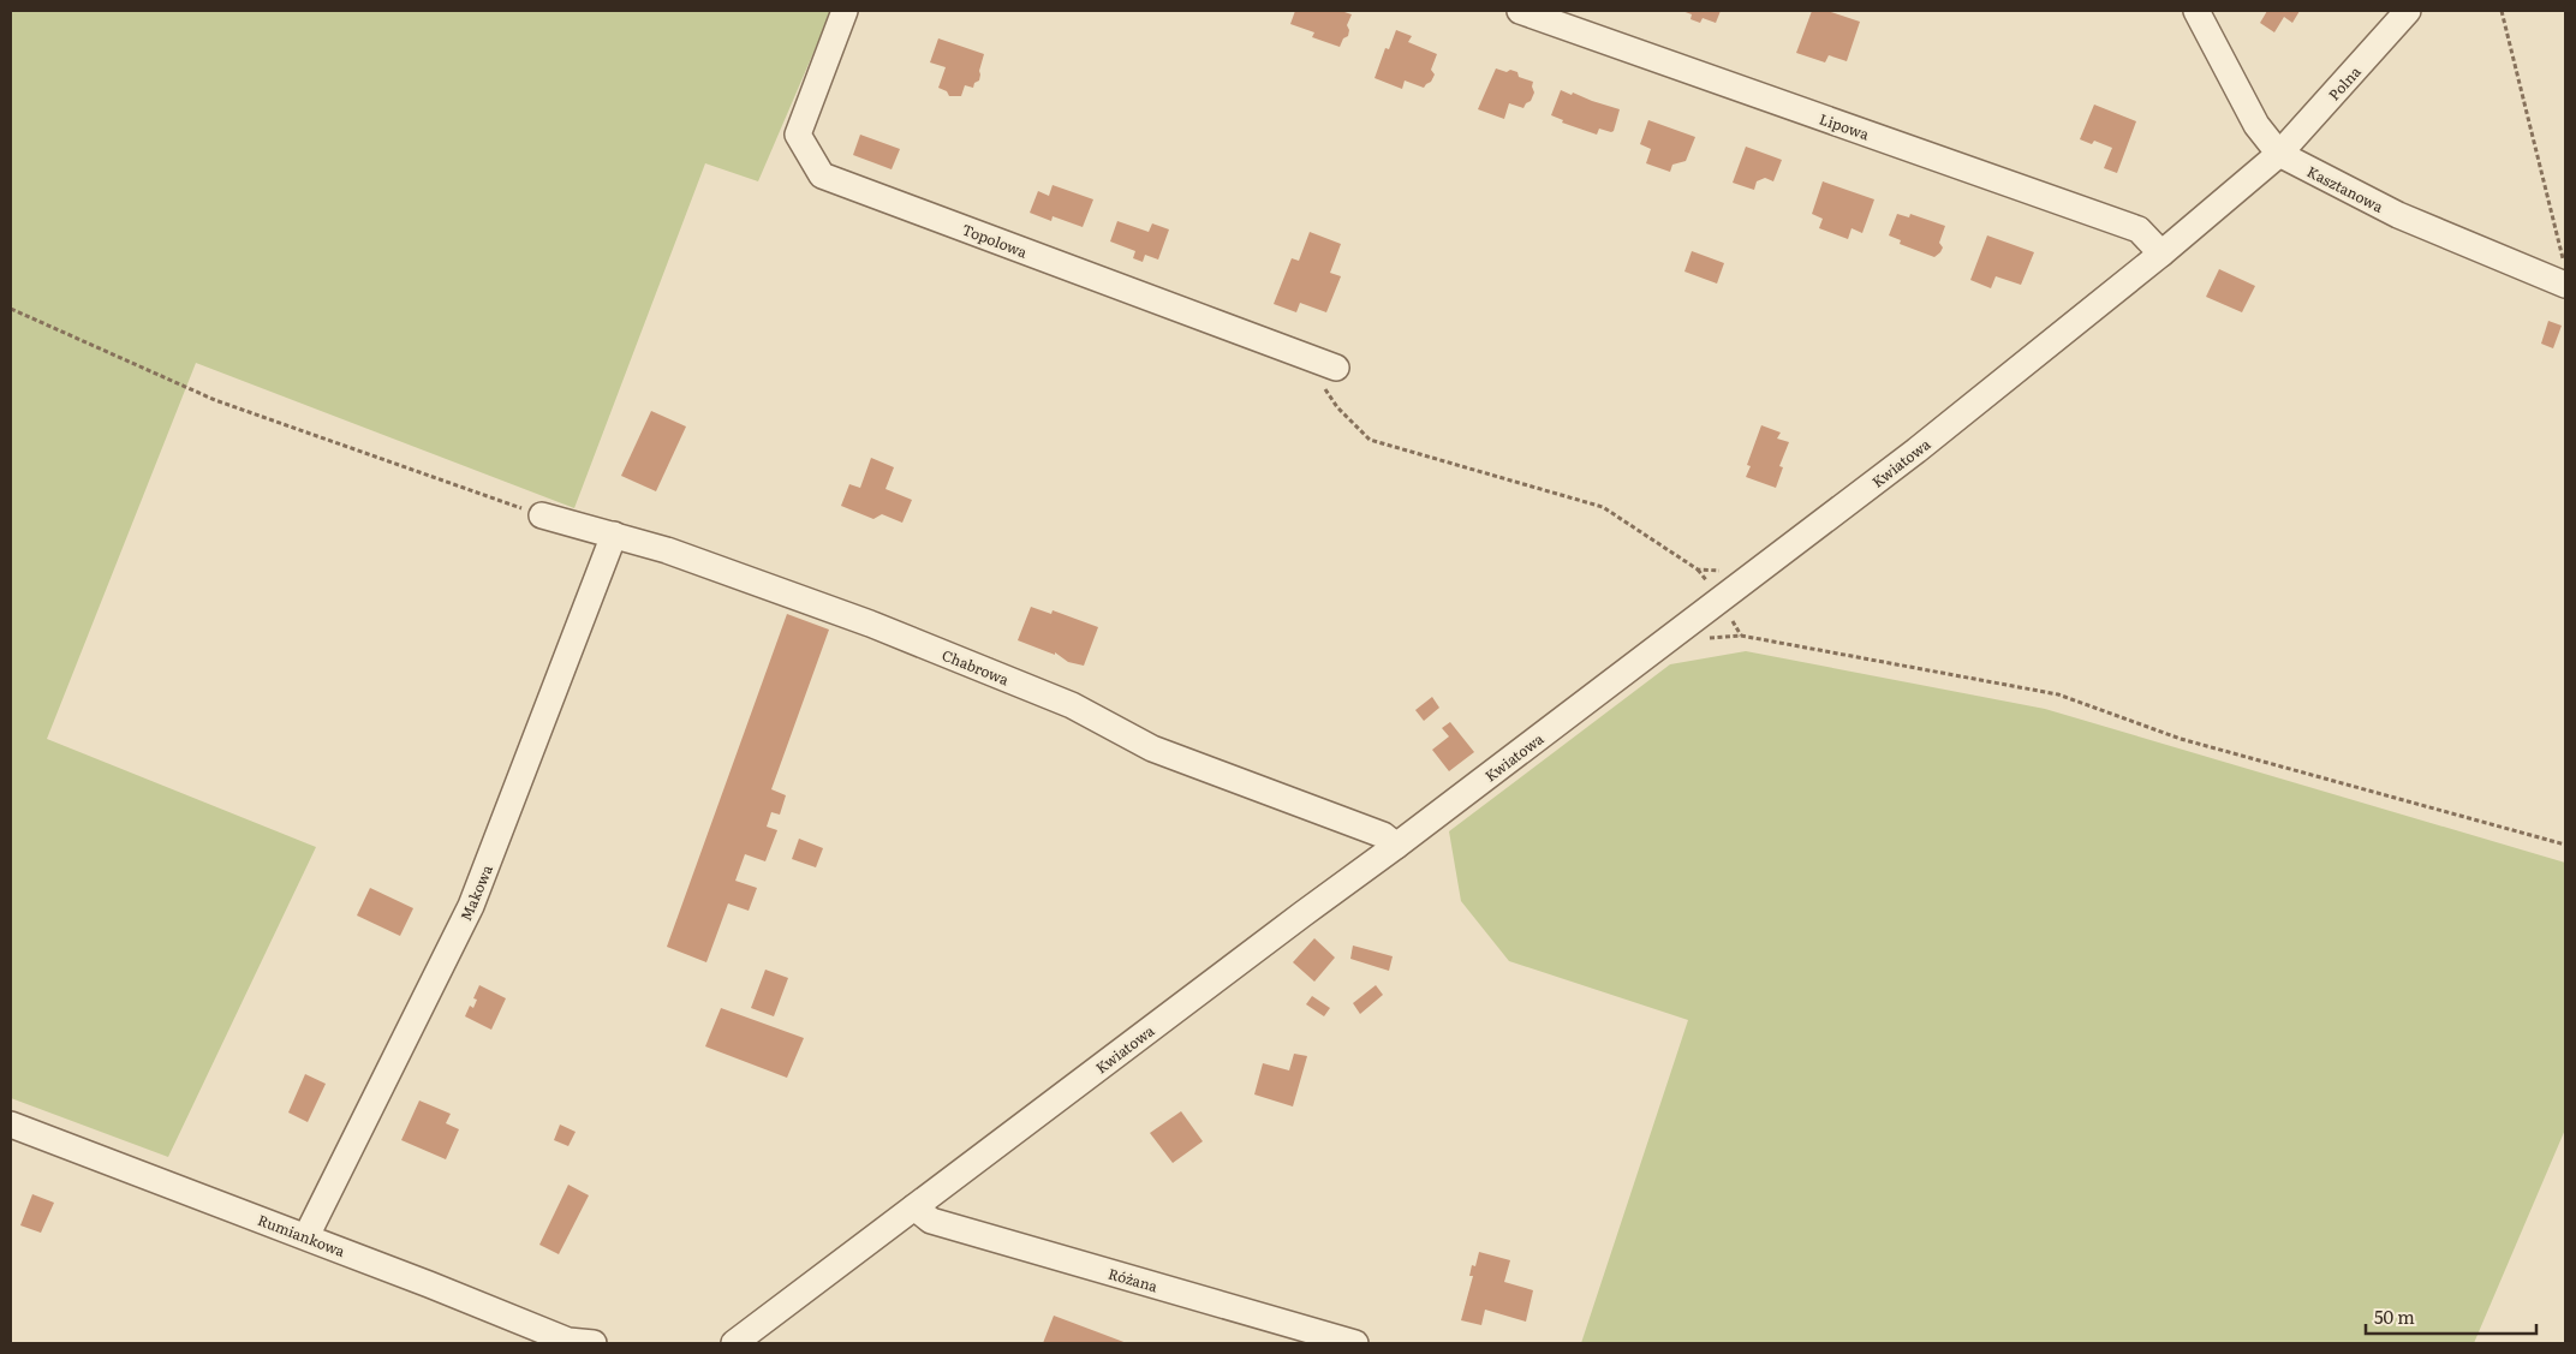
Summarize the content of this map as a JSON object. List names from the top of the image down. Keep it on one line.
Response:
{"streets":{"street":["Polna","Lipowa","Kasztanowa","Topolowa","Kwiatowa","Chabrowa","Makowa","Rumiankowa","Różana"]},"crossings":[["Polna","Kasztanowa"],["Polna","Kwiatowa"],["Lipowa","Kwiatowa"],["Kasztanowa","Kwiatowa"],["Kwiatowa","Chabrowa"],["Kwiatowa","Różana"],["Chabrowa","Makowa"],["Makowa","Rumiankowa"]],"scale_bar":"50 m"}
